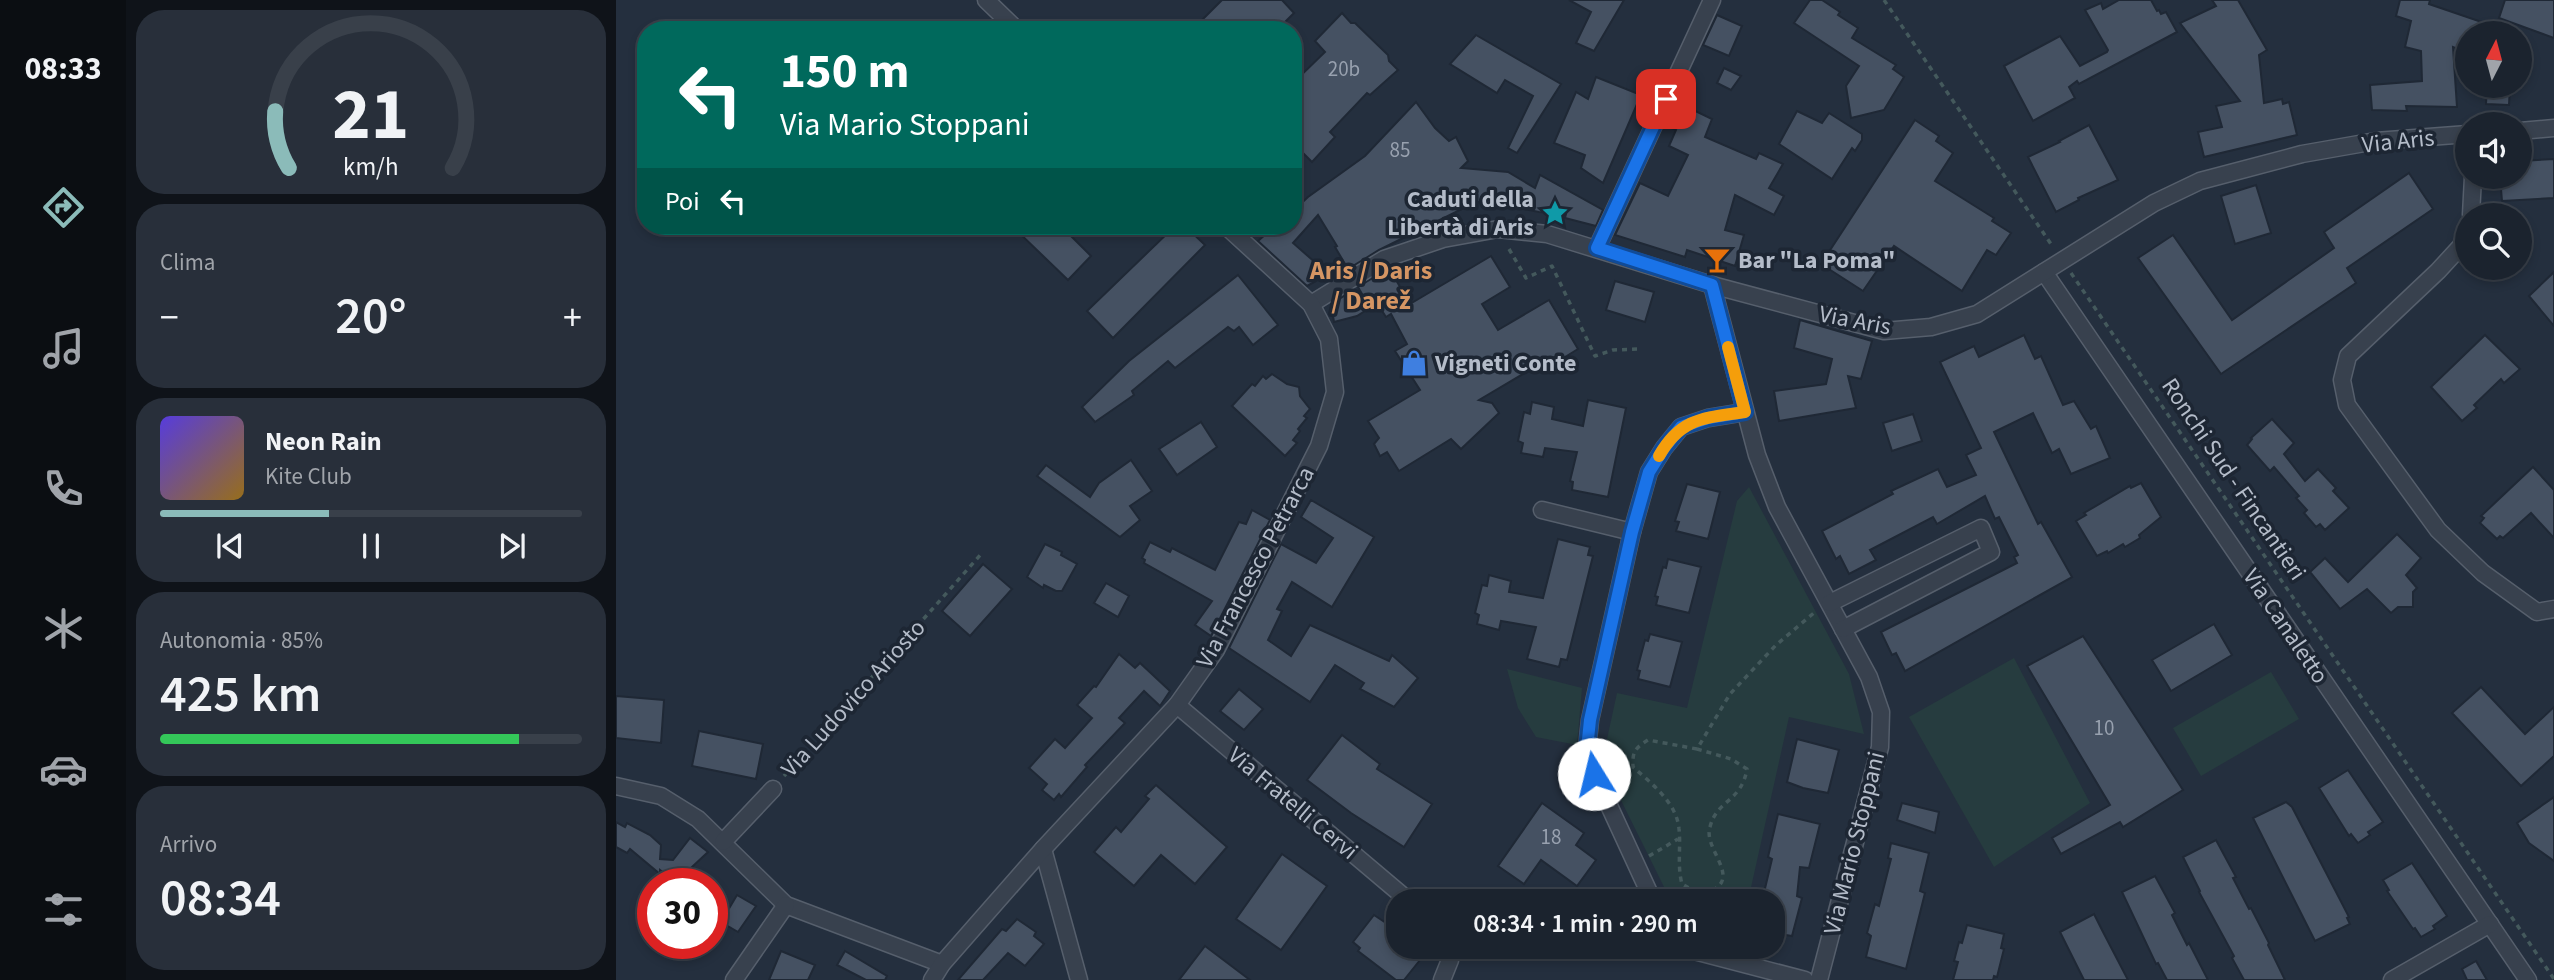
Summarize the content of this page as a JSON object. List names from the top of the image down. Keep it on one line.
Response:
{"streets":{"street":["Via Aris","Via Francesco Petrarca","Via Canaletto","Via Ludovico Ariosto","Via Fratelli Cervi","Via Mario Stoppani"],"path":["Ronchi Sud - Fincantieri"]},"crossings":[["Via Aris","Ronchi Sud - Fincantieri"],["Via Aris","Via Francesco Petrarca"],["Via Aris","Via Canaletto"],["Via Aris","Via Mario Stoppani"],["Via Francesco Petrarca","Via Fratelli Cervi"]],"districts":["Aris / Daris / Darež"],"places":{"place":["Caduti della Libertà di Aris"],"bar":["Bar \"La Poma\""],"shop":["Vigneti Conte"]},"house_numbers":["20b","85","10","18"],"north":"top","page":{"tabs":"08:33","turn":["150 m","Via Mario Stoppani"],"then":"Poi","tile":["Clima",["Autonomia · 85%","425 km"],["Arrivo","08:34"]],"heat":["−","20°","+"],"song":["Neon Rain","Kite Club"],"limit":"30","trip":"08:34 · 1 min · 290 m","gauge":["21","km/h"]}}
